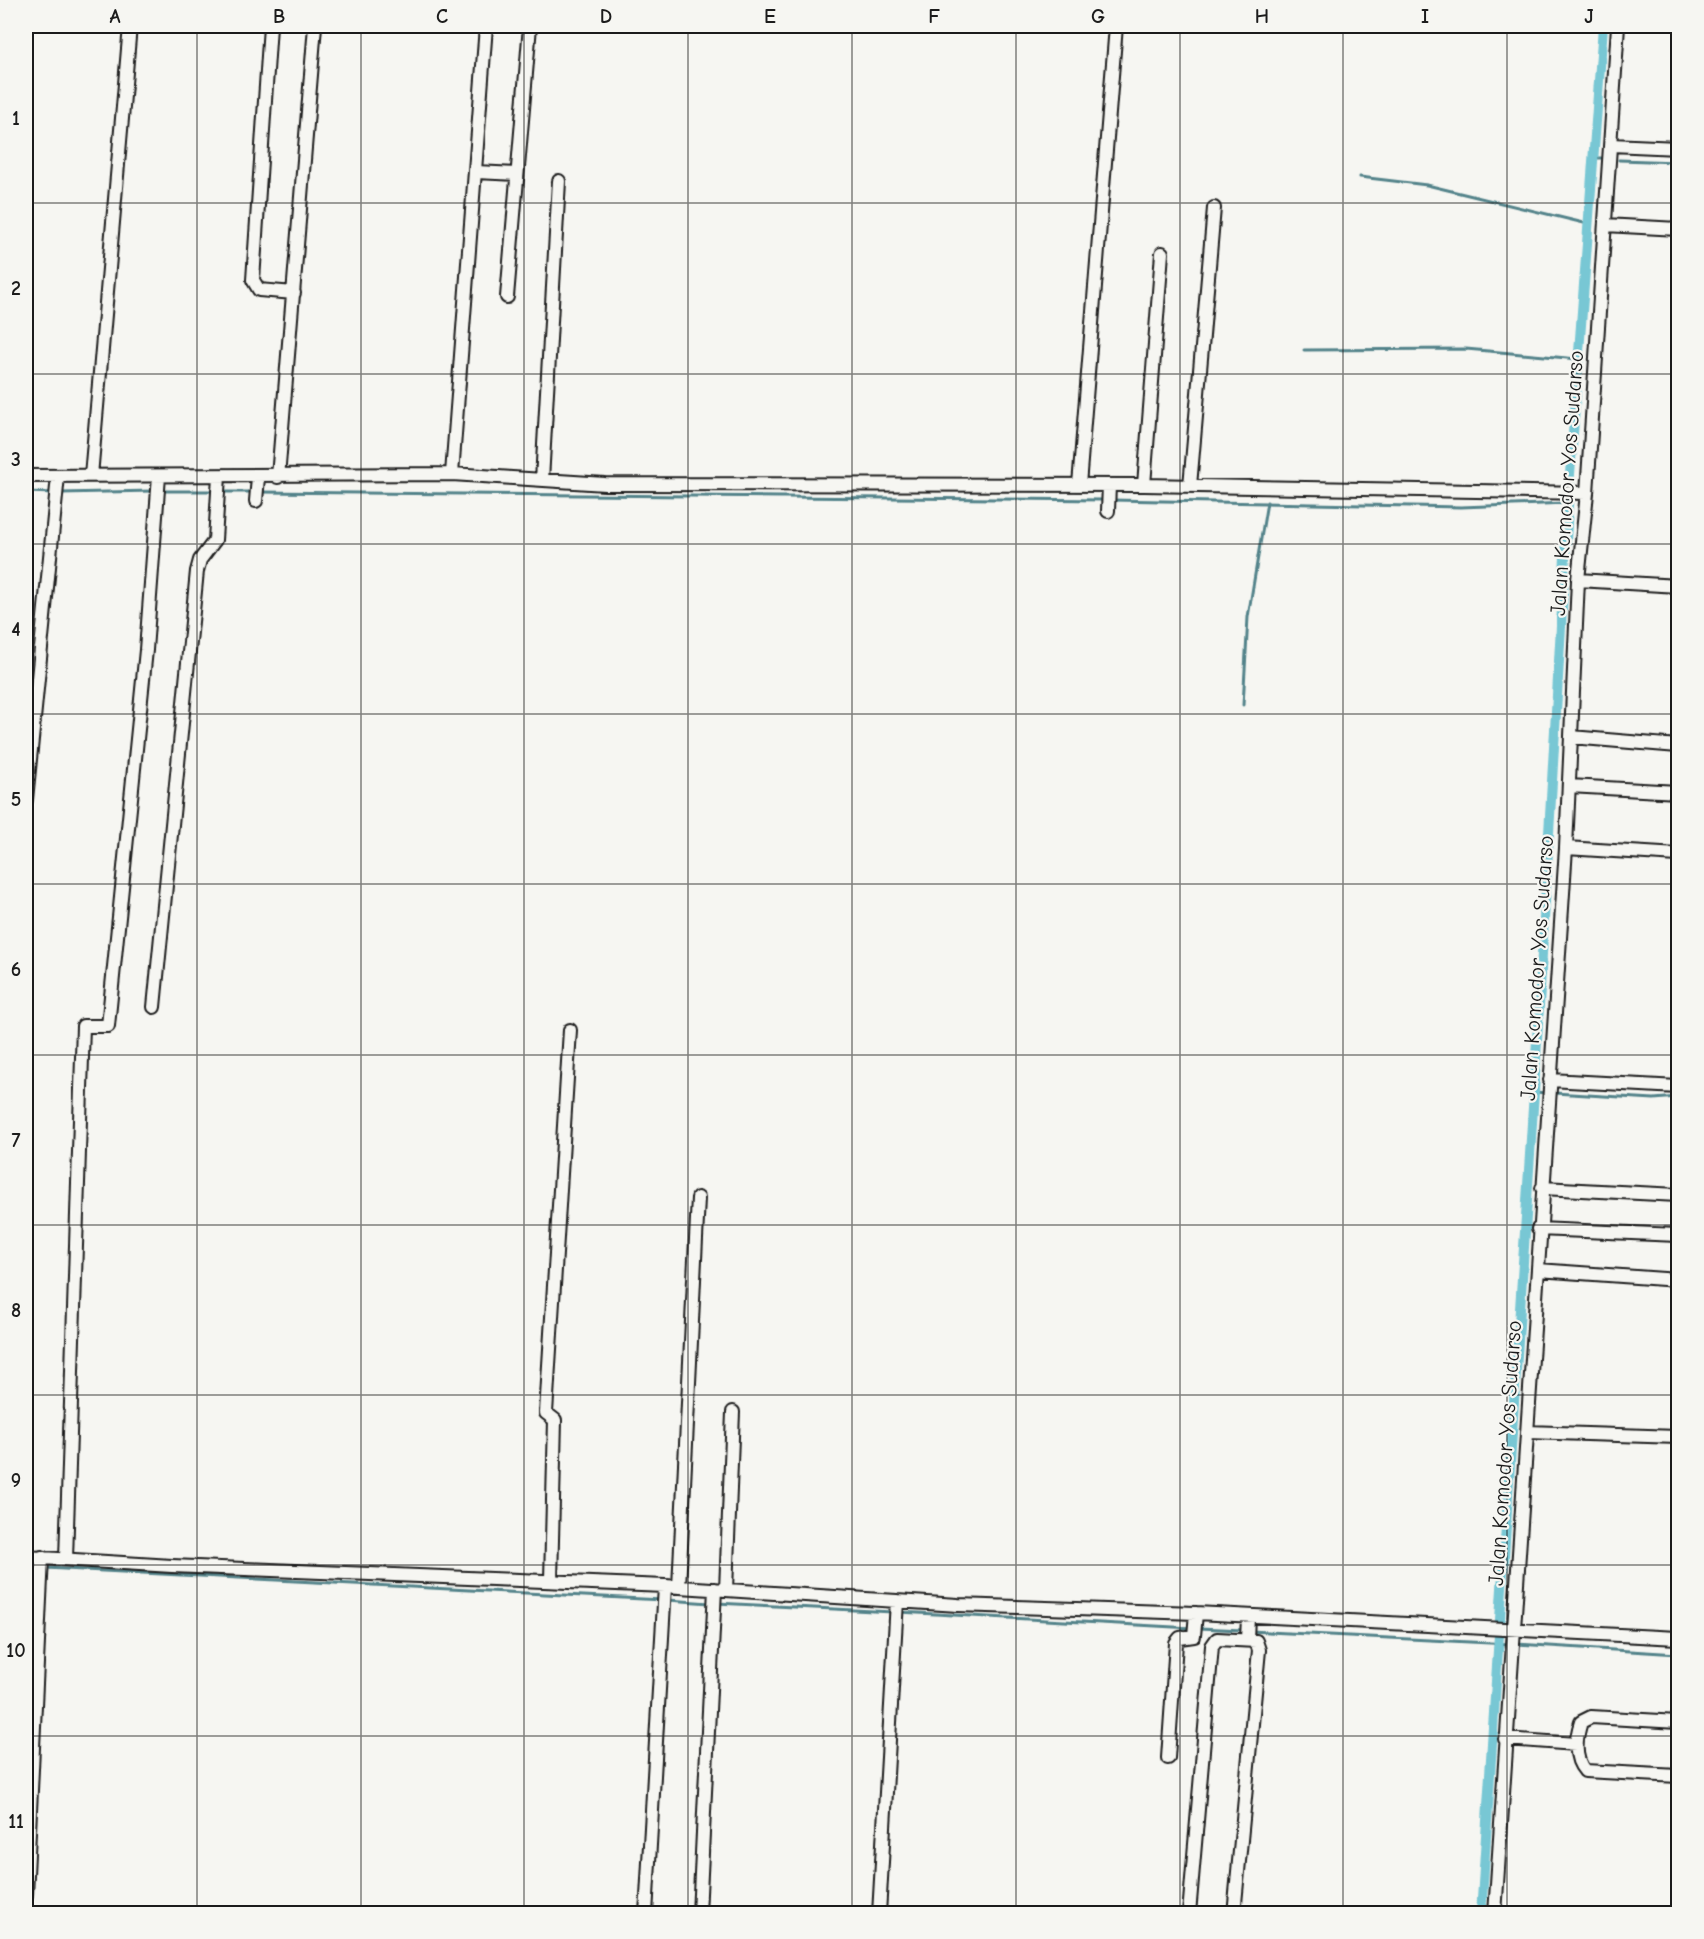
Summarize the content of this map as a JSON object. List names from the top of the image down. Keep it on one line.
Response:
{"streets":{"street":["Jalan Komodor Yos Sudarso"]},"grid":{"columns":["A","B","C","D","E","F","G","H","I","J"],"rows":["1","2","3","4","5","6","7","8","9","10","11"]}}
